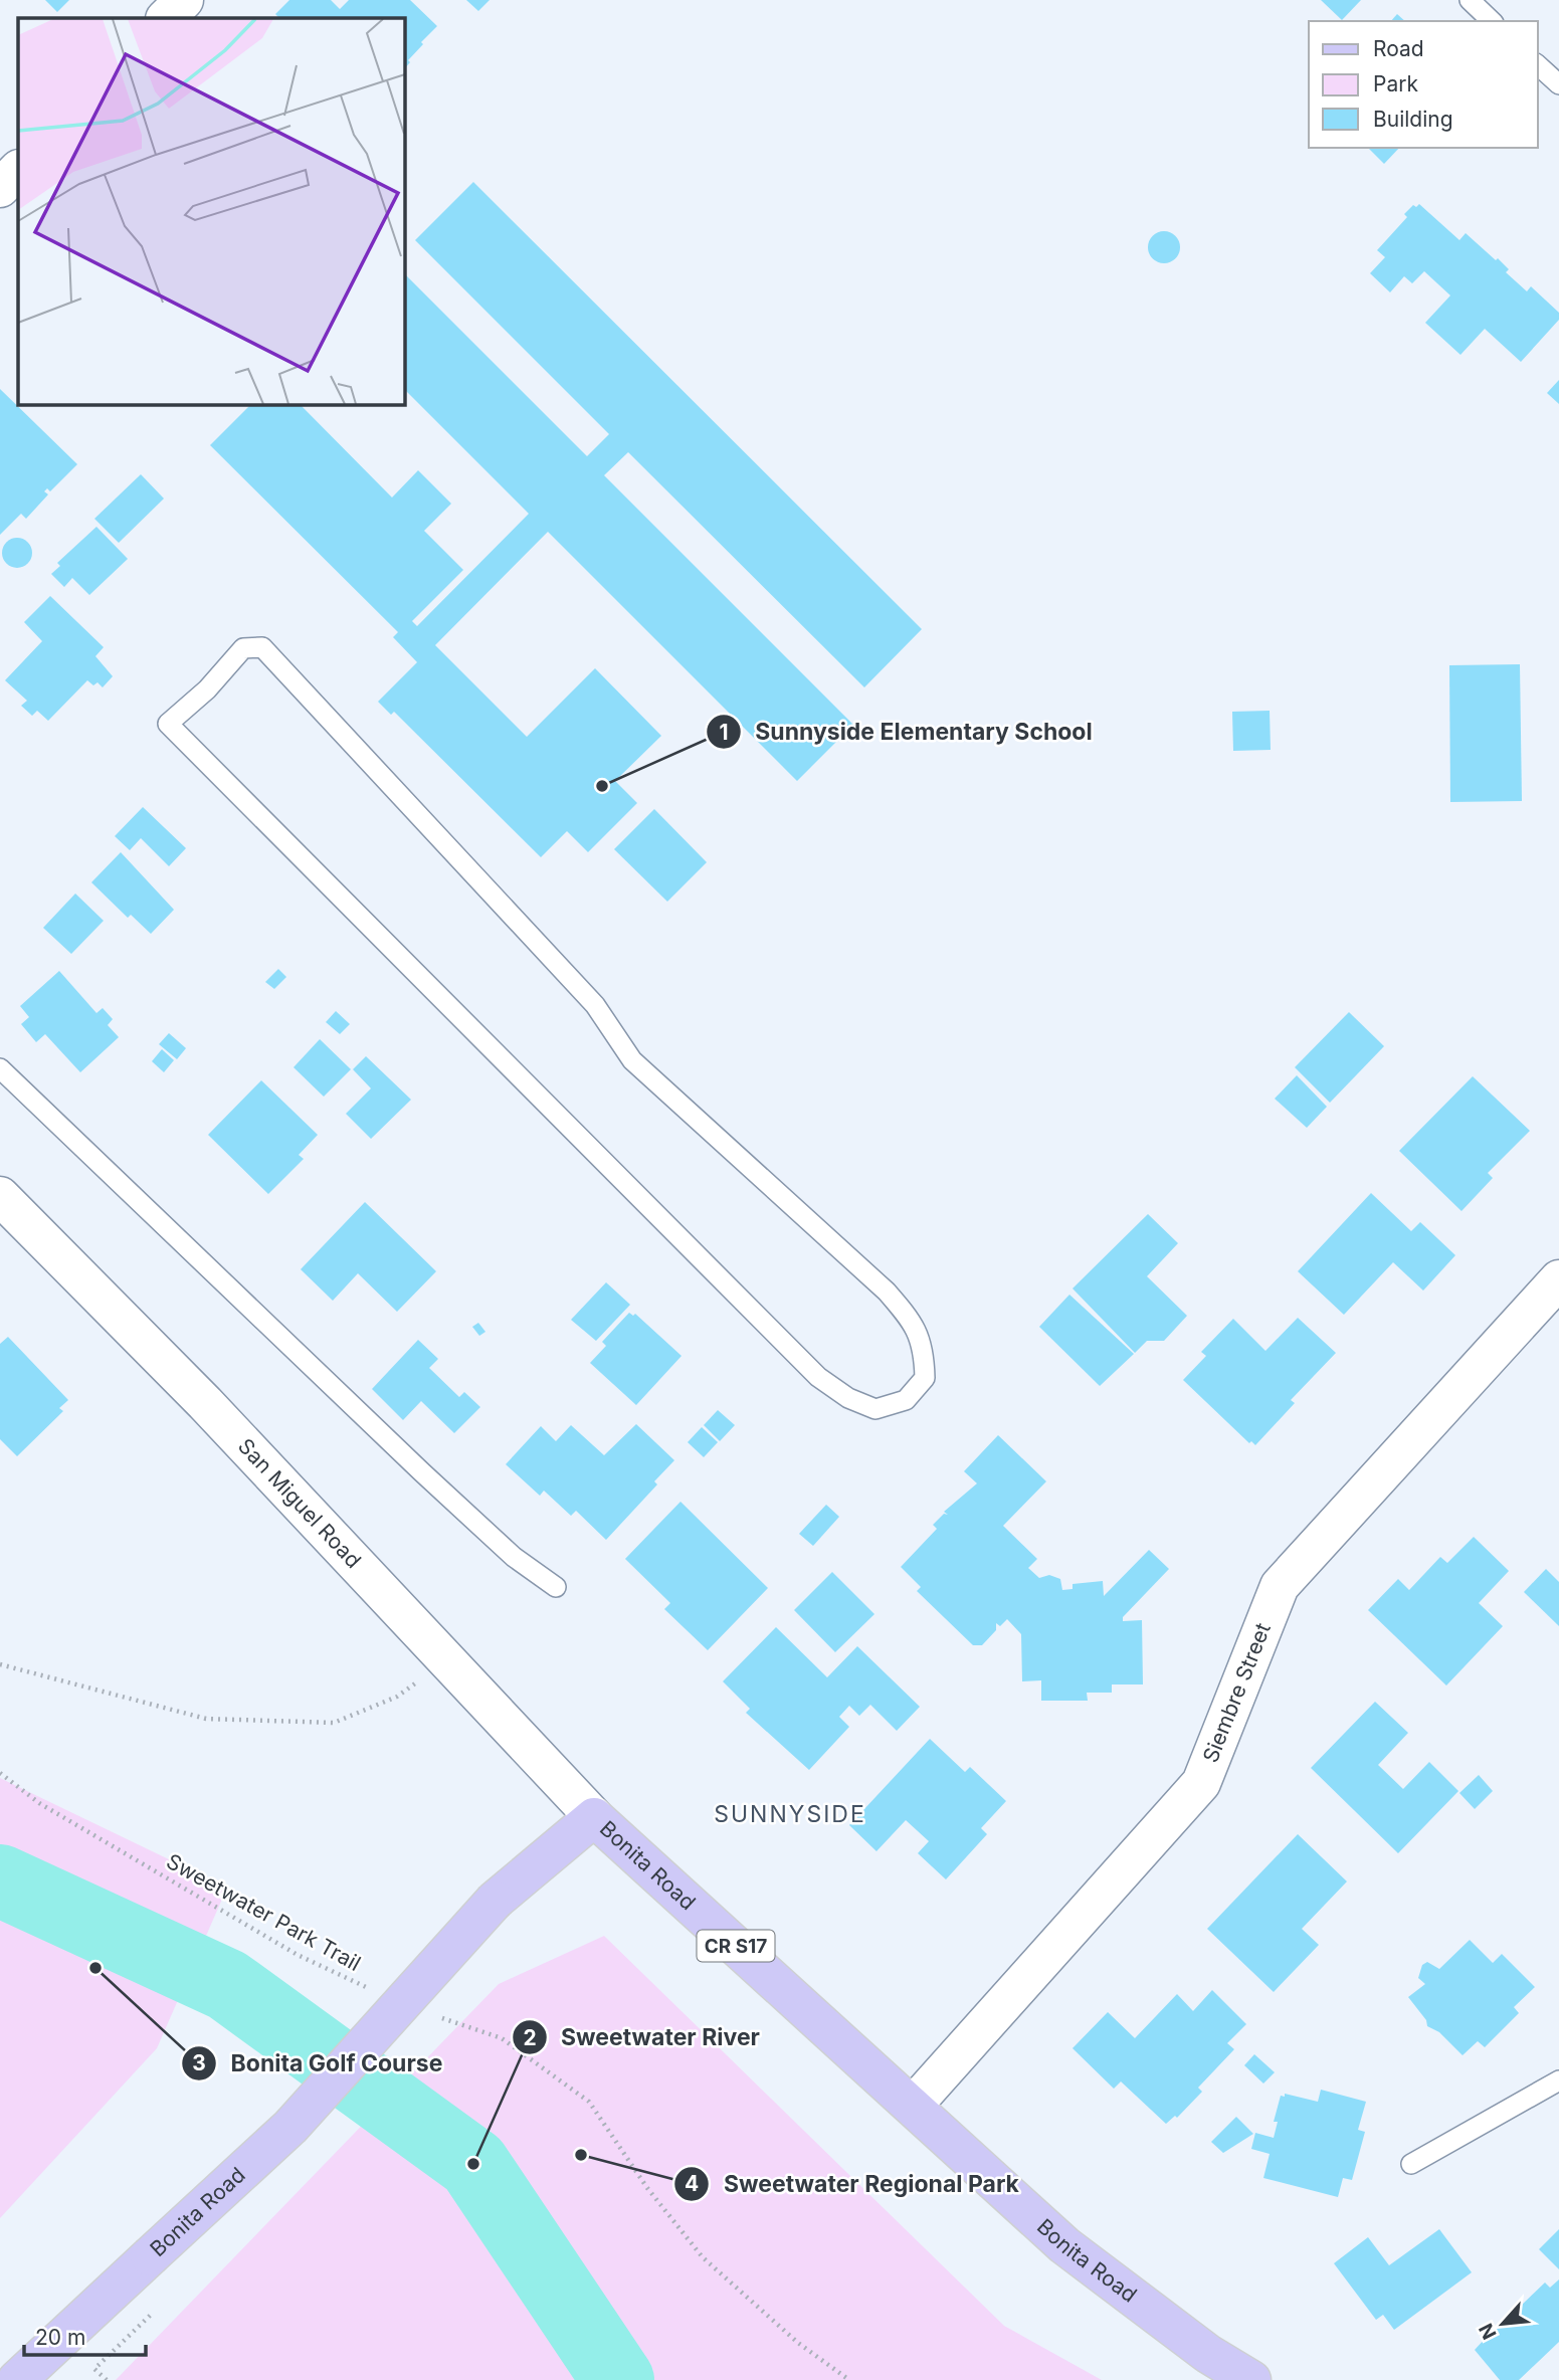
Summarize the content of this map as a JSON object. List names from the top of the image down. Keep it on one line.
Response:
{"streets":{"main road":["Bonita Road","CR S17"],"street":["San Miguel Road","Siembre Street"],"path":["Sweetwater Park Trail"]},"crossings":[["San Miguel Road","Bonita Road"],["Siembre Street","Bonita Road"]],"districts":["SUNNYSIDE"],"places":["Sunnyside Elementary School","Bonita Golf Course","Sweetwater Regional Park","Sweetwater River"],"legend":["Road","Park","Building"],"scale_bar":"20 m","north":"bottom left"}
